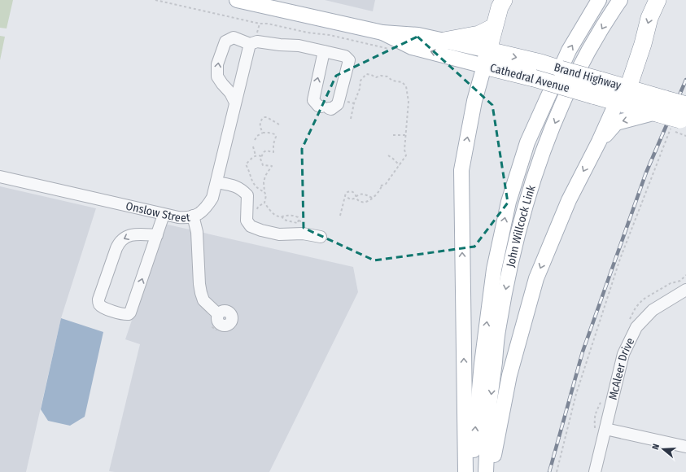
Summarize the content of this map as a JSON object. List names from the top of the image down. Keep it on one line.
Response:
{"streets":{"highway":["Brand Highway","Cathedral Avenue"],"main road":["John Willcock Link"],"street":["Onslow Street","McAleer Drive"]},"crossings":[["Brand Highway","Cathedral Avenue"]],"north":"left"}
